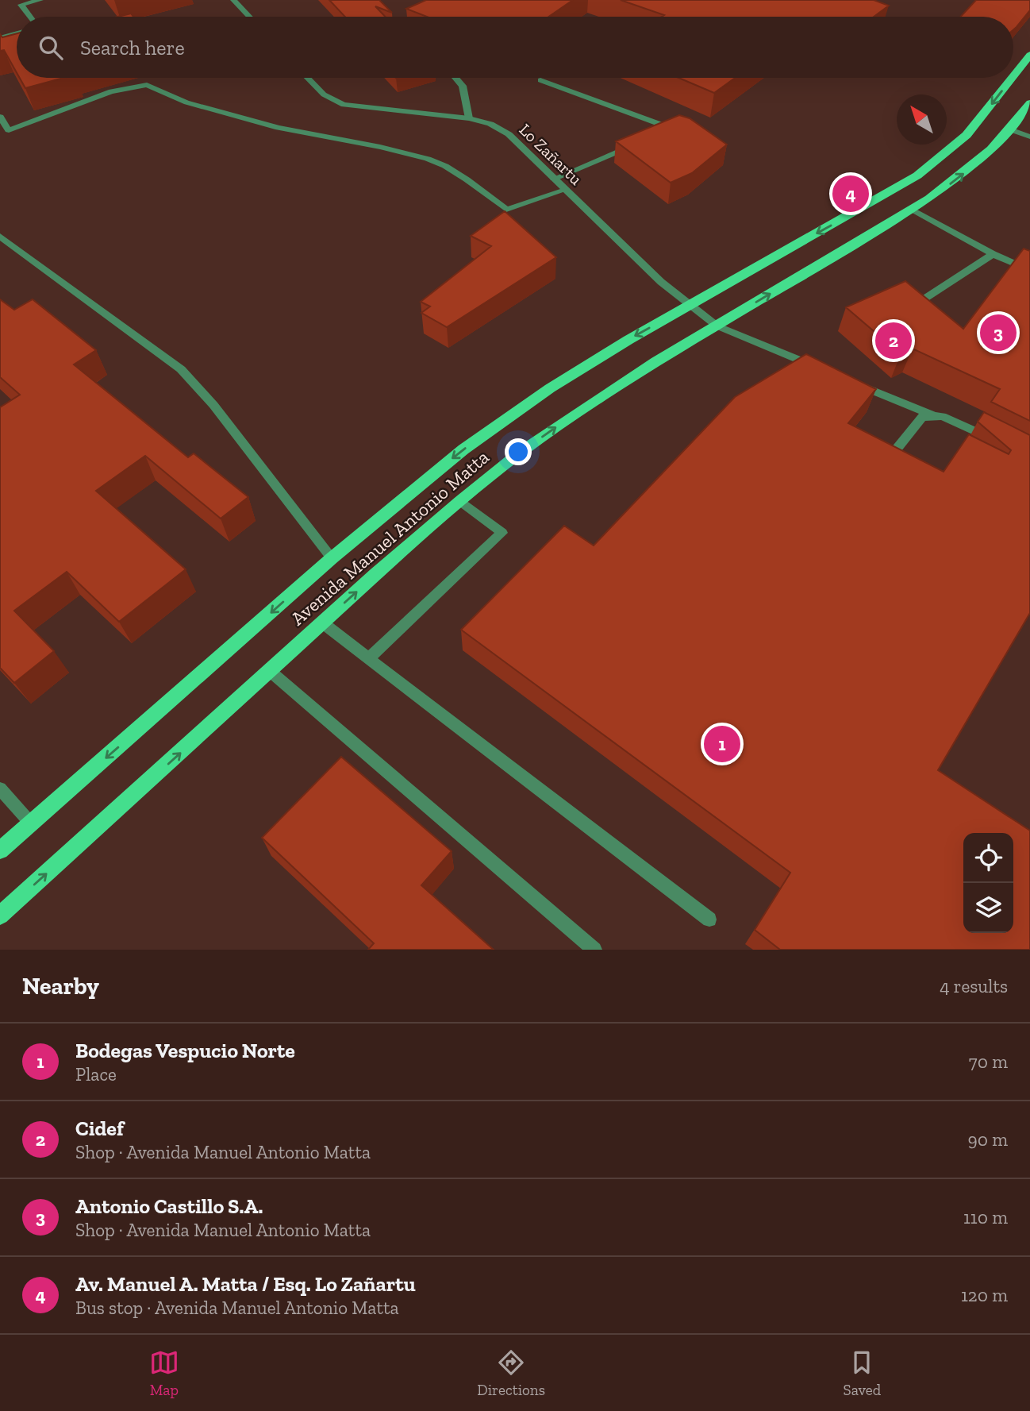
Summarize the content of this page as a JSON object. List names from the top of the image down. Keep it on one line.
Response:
{"streets":{"main road":["Avenida Manuel Antonio Matta"],"street":["Lo Zañartu"]},"crossings":[["Lo Zañartu","Avenida Manuel Antonio Matta"]],"north":"top left","page":{"search":"Search here","pins":["4","3","2","1"],"heading":["Nearby","4 results"],"list":[{"mark":"1","name":"Bodegas Vespucio Norte","note":"Place","value":"70 m"},{"mark":"2","name":"Cidef","note":"Shop · Avenida Manuel Antonio Matta","value":"90 m"},{"mark":"3","name":"Antonio Castillo S.A.","note":"Shop · Avenida Manuel Antonio Matta","value":"110 m"},{"mark":"4","name":"Av. Manuel A. Matta / Esq. Lo Zañartu","note":"Bus stop · Avenida Manuel Antonio Matta","value":"120 m"}],"nav":["Map","Directions","Saved"]}}
